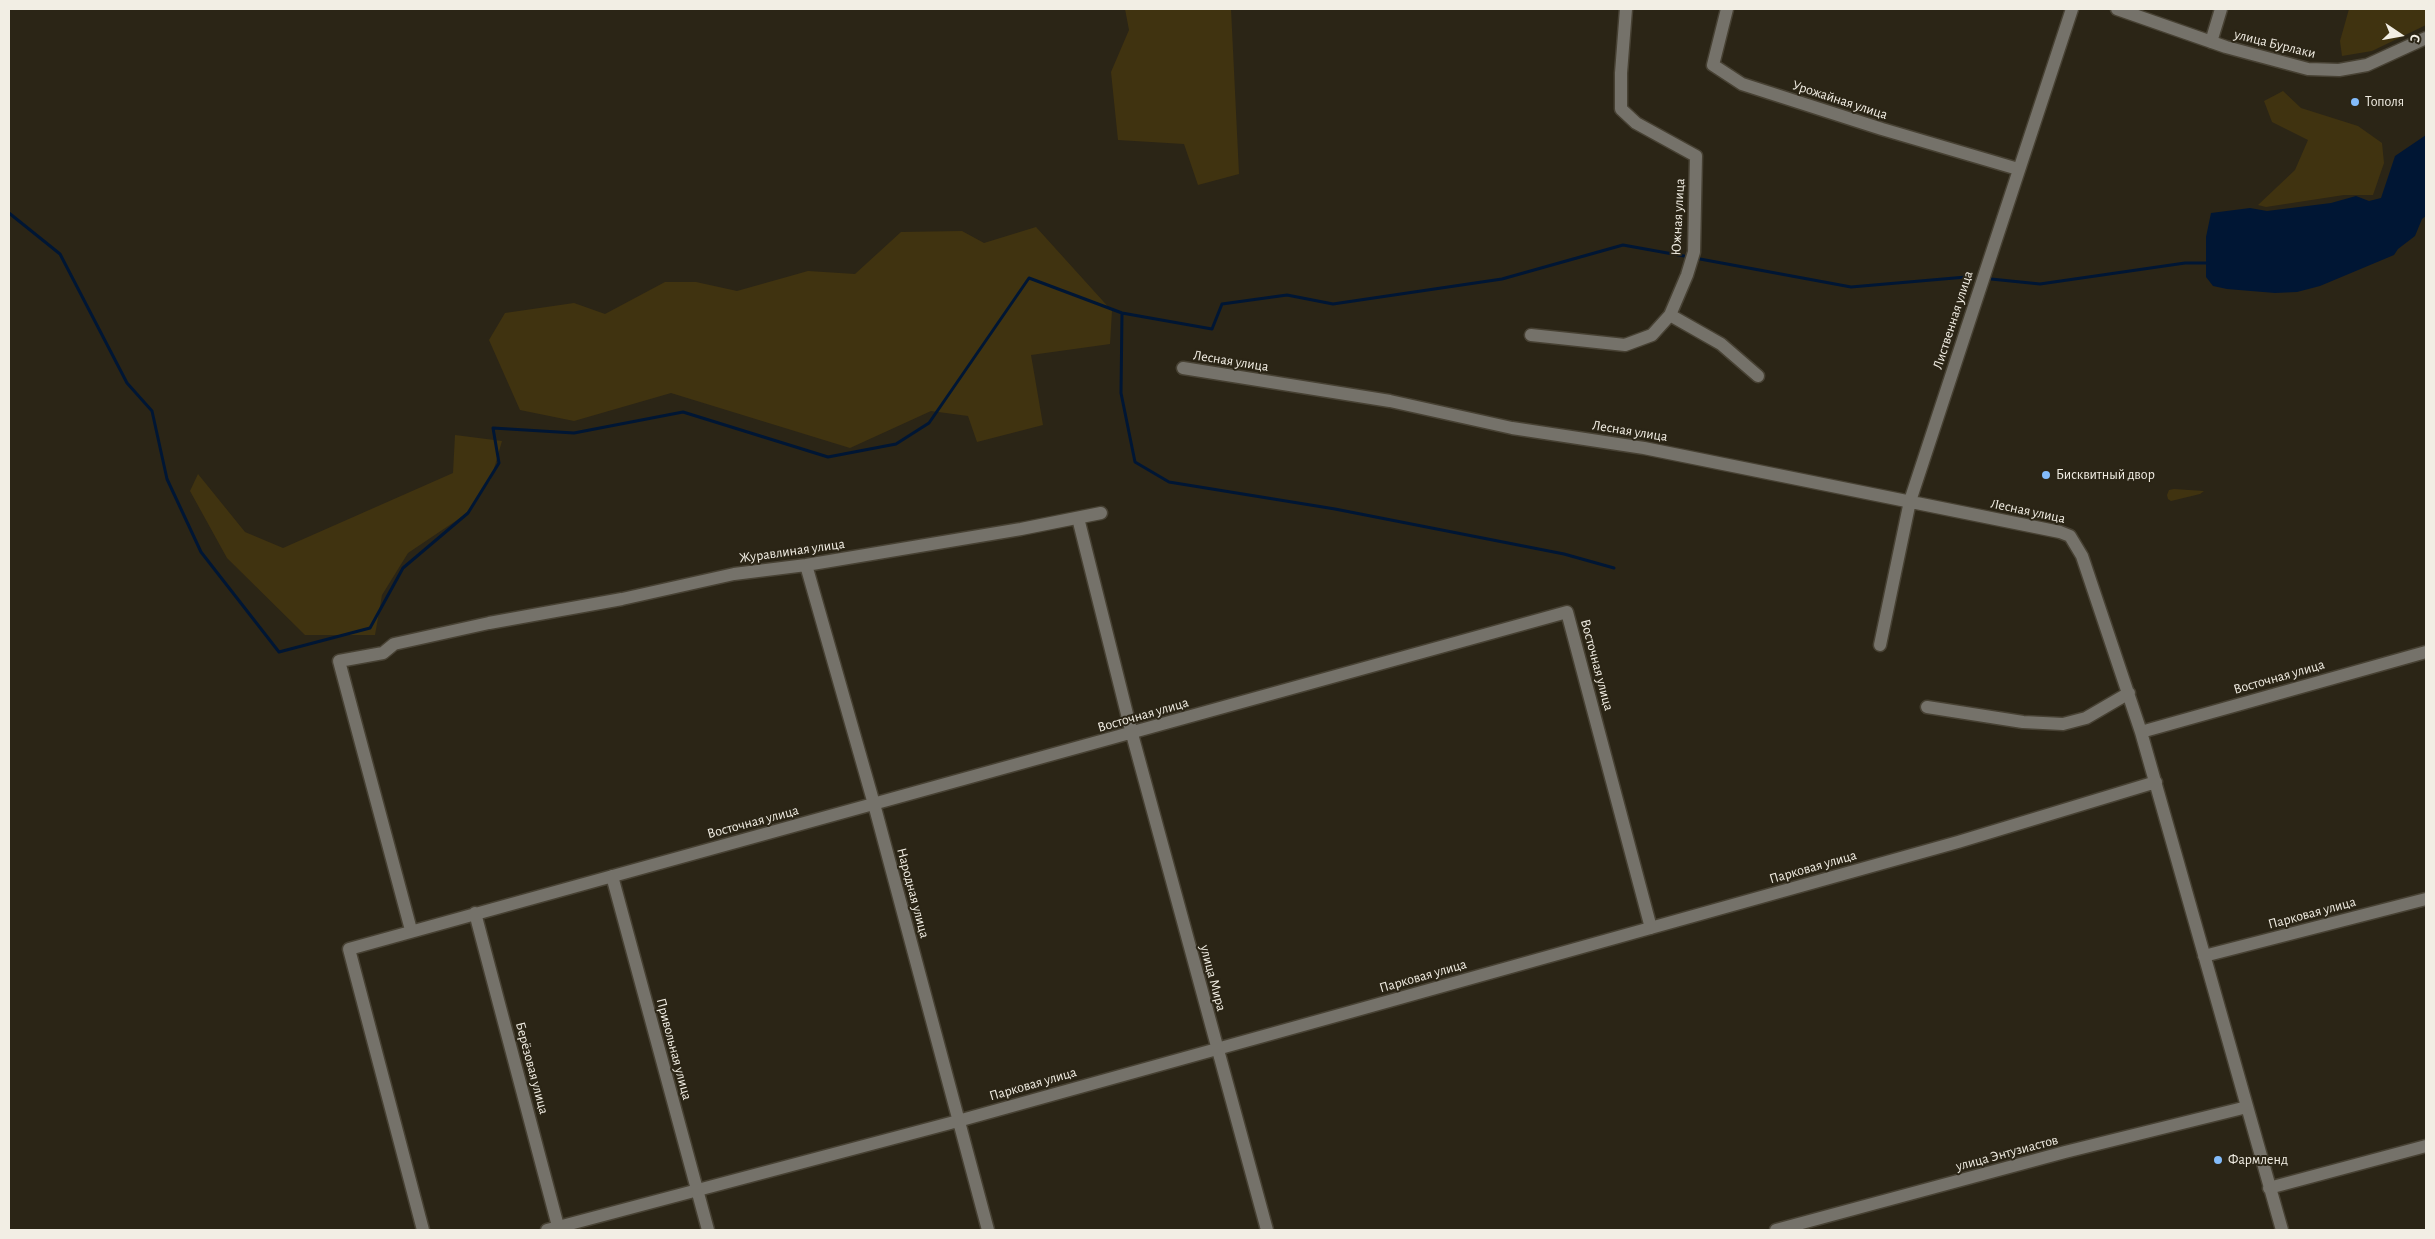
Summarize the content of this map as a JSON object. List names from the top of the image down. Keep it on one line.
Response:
{"streets":{"street":["улица Бурлаки","Урожайная улица","Южная улица","Лиственная улица","Лесная улица","Журавлиная улица","Восточная улица","Парковая улица","Народная улица","улица Мира","Привольная улица","Берёзовая улица","улица Энтузиастов"]},"crossings":[["Урожайная улица","Лиственная улица"],["Лиственная улица","Лесная улица"],["Журавлиная улица","Восточная улица"],["Журавлиная улица","Народная улица"],["Журавлиная улица","улица Мира"],["Восточная улица","Парковая улица"],["Восточная улица","Народная улица"],["Восточная улица","улица Мира"],["Восточная улица","Привольная улица"],["Восточная улица","Берёзовая улица"],["Парковая улица","Народная улица"],["Парковая улица","улица Мира"],["Парковая улица","Привольная улица"],["Парковая улица","Берёзовая улица"]],"places":["Тополя","Бисквитный двор","Фармленд"],"north":"right"}
